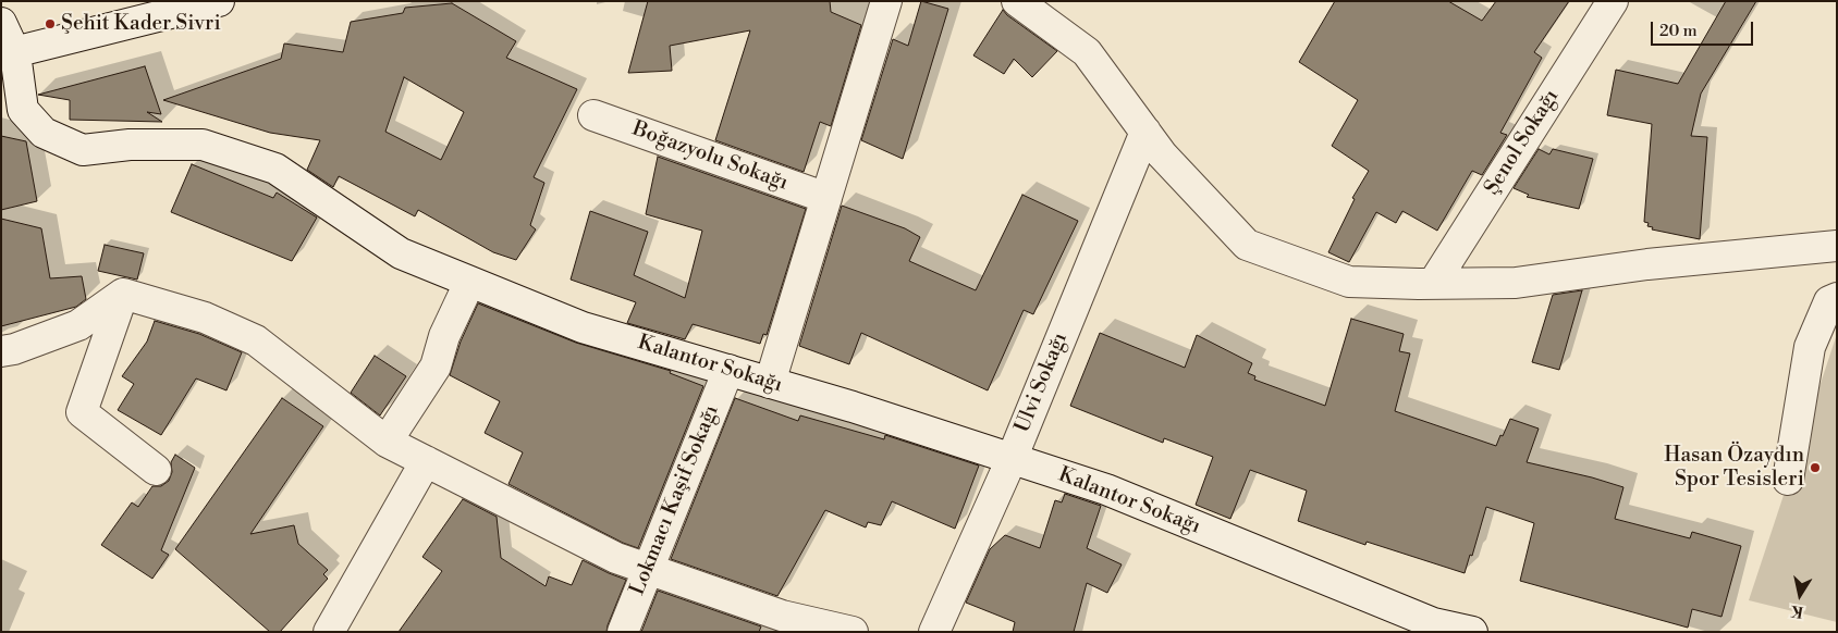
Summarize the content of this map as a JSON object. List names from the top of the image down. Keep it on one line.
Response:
{"streets":{"street":["Şenol Sokağı","Boğazyolu Sokağı","Kalantor Sokağı","Ulvi Sokağı","Lokmacı Kaşif Sokağı"]},"crossings":[["Kalantor Sokağı","Ulvi Sokağı"],["Kalantor Sokağı","Lokmacı Kaşif Sokağı"]],"places":["Şehit Kader Sivri","Hasan Özaydın Spor Tesisleri"],"scale_bar":"20 m","north":"bottom"}
